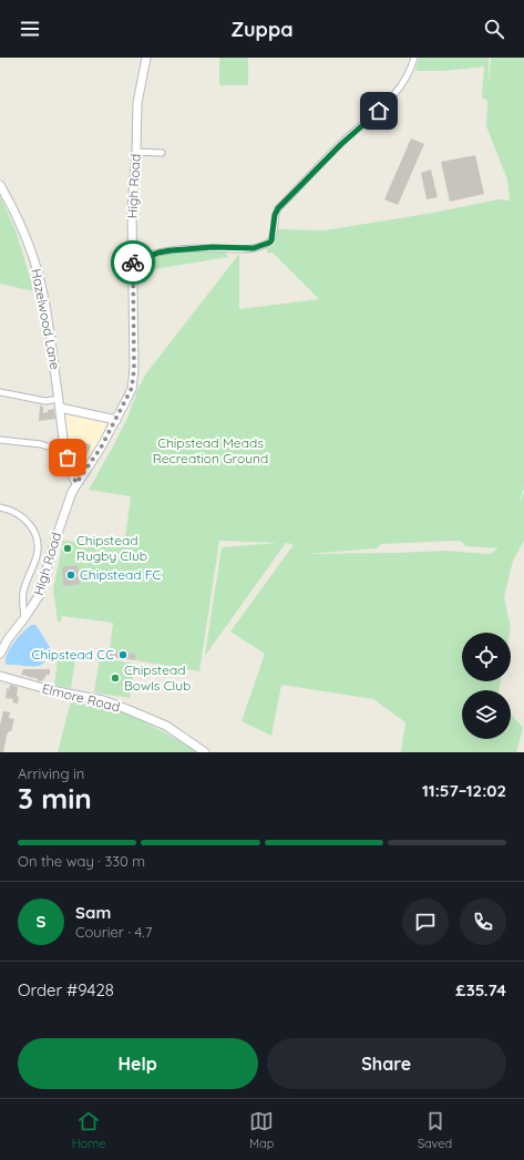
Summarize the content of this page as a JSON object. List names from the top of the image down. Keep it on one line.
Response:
{"streets":{"street":["High Road","Hazelwood Lane","Elmore Road"]},"crossings":[["High Road","Hazelwood Lane"]],"parks":["Chipstead Meads Recreation Ground"],"places":["Chipstead Rugby Club","Chipstead FC","Chipstead CC","Chipstead Bowls Club"],"page":{"header":"Zuppa","heading":["3 min","Arriving in","11:57–12:02"],"panel":["Sam","Courier · 4.7","Order #9428","£35.74"],"bar":"On the way · 330 m","round":"S","buttons":["Help","Share"],"tabs":["Home","Map","Saved"]}}
